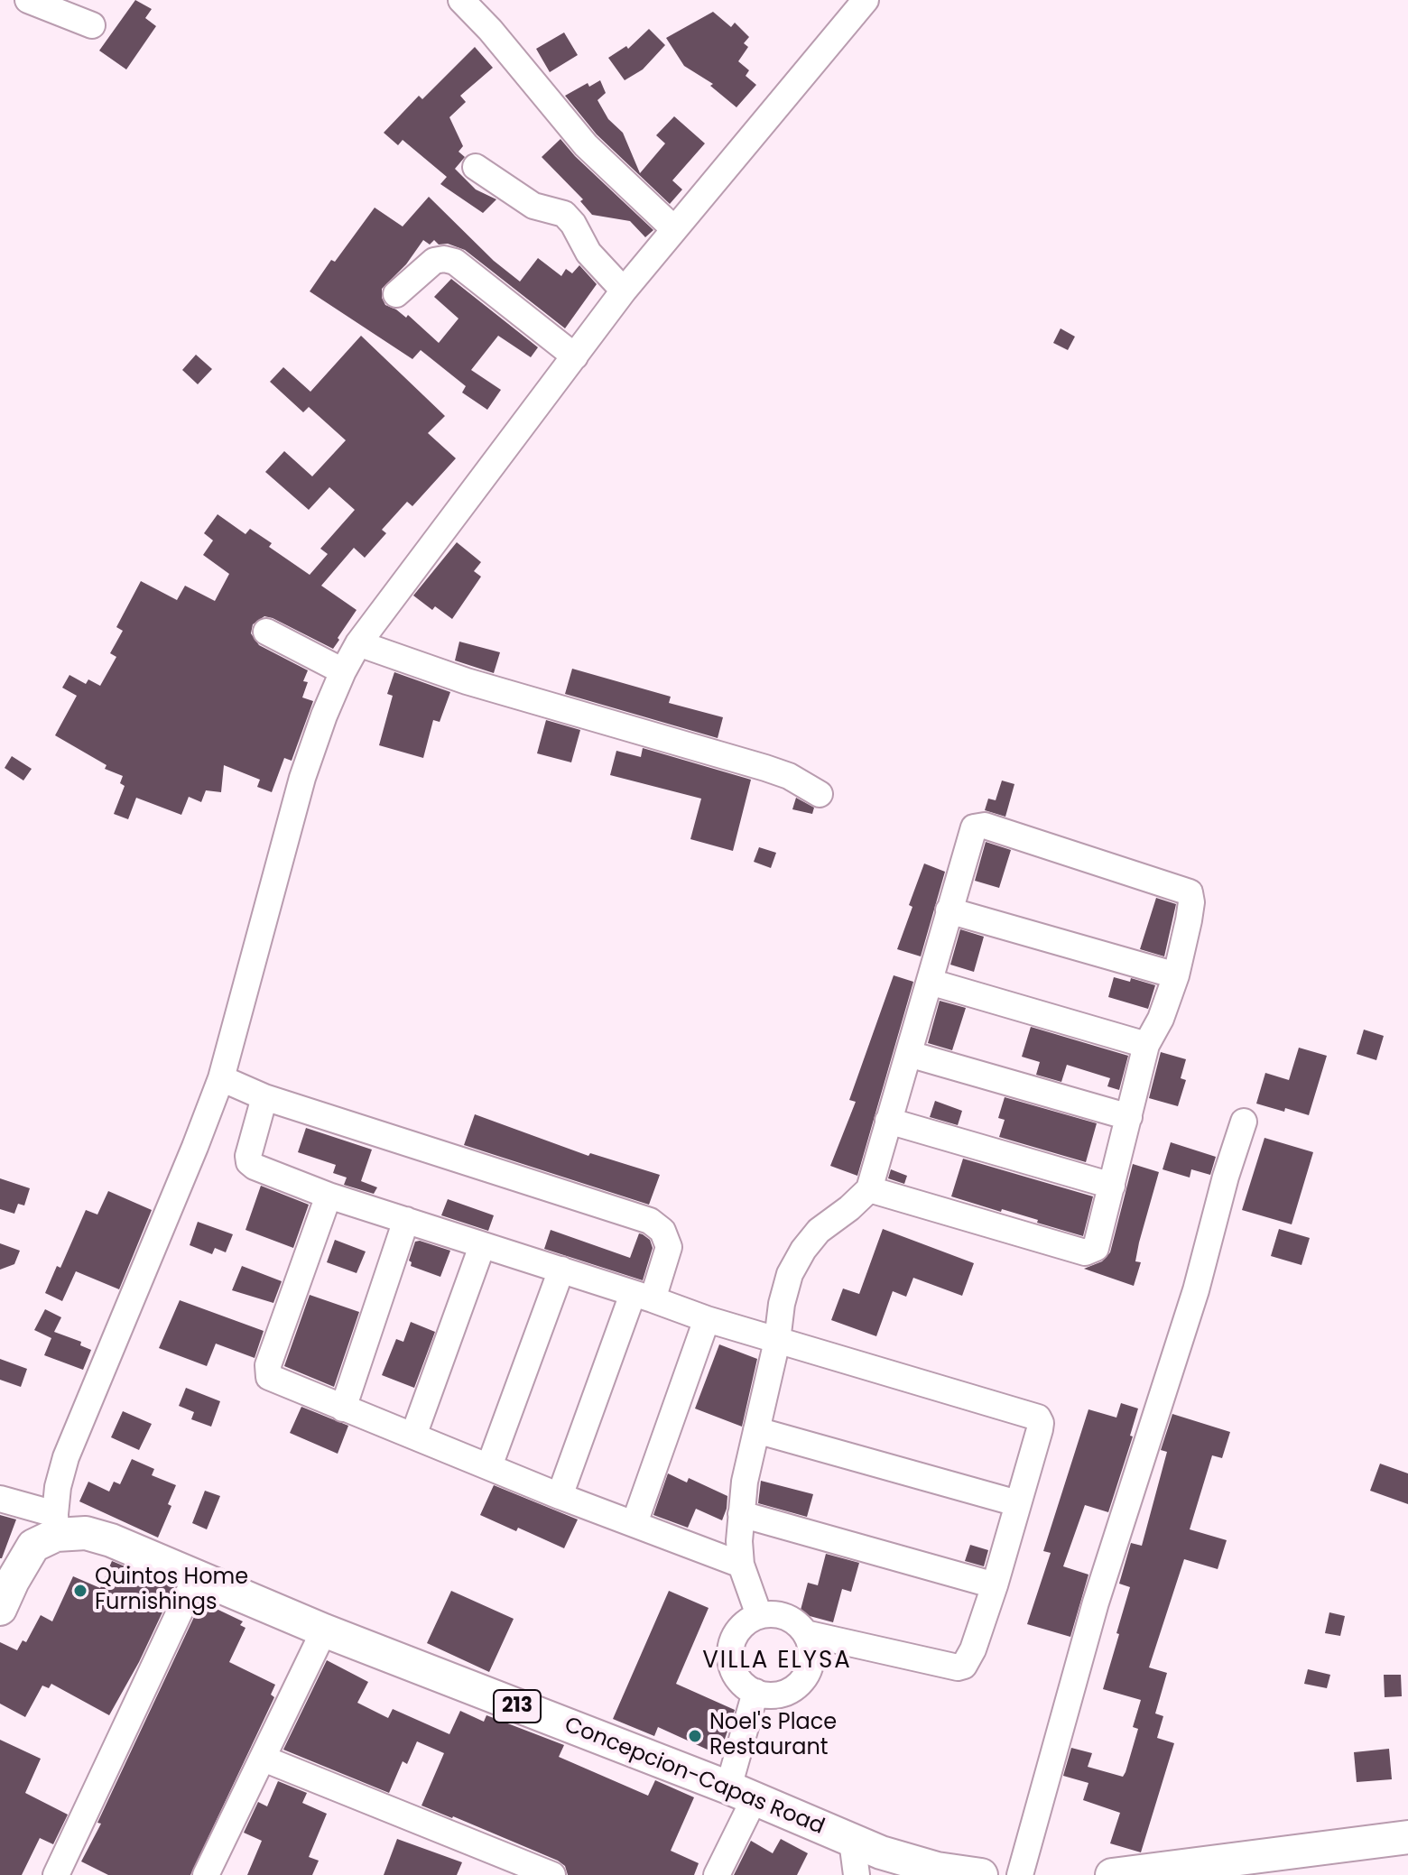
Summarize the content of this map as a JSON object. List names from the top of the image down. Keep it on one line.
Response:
{"streets":{"main road":["213","Concepcion-Capas Road"]},"districts":["VILLA ELYSA"],"places":["Quintos Home Furnishings","Noel's Place Restaurant"]}
